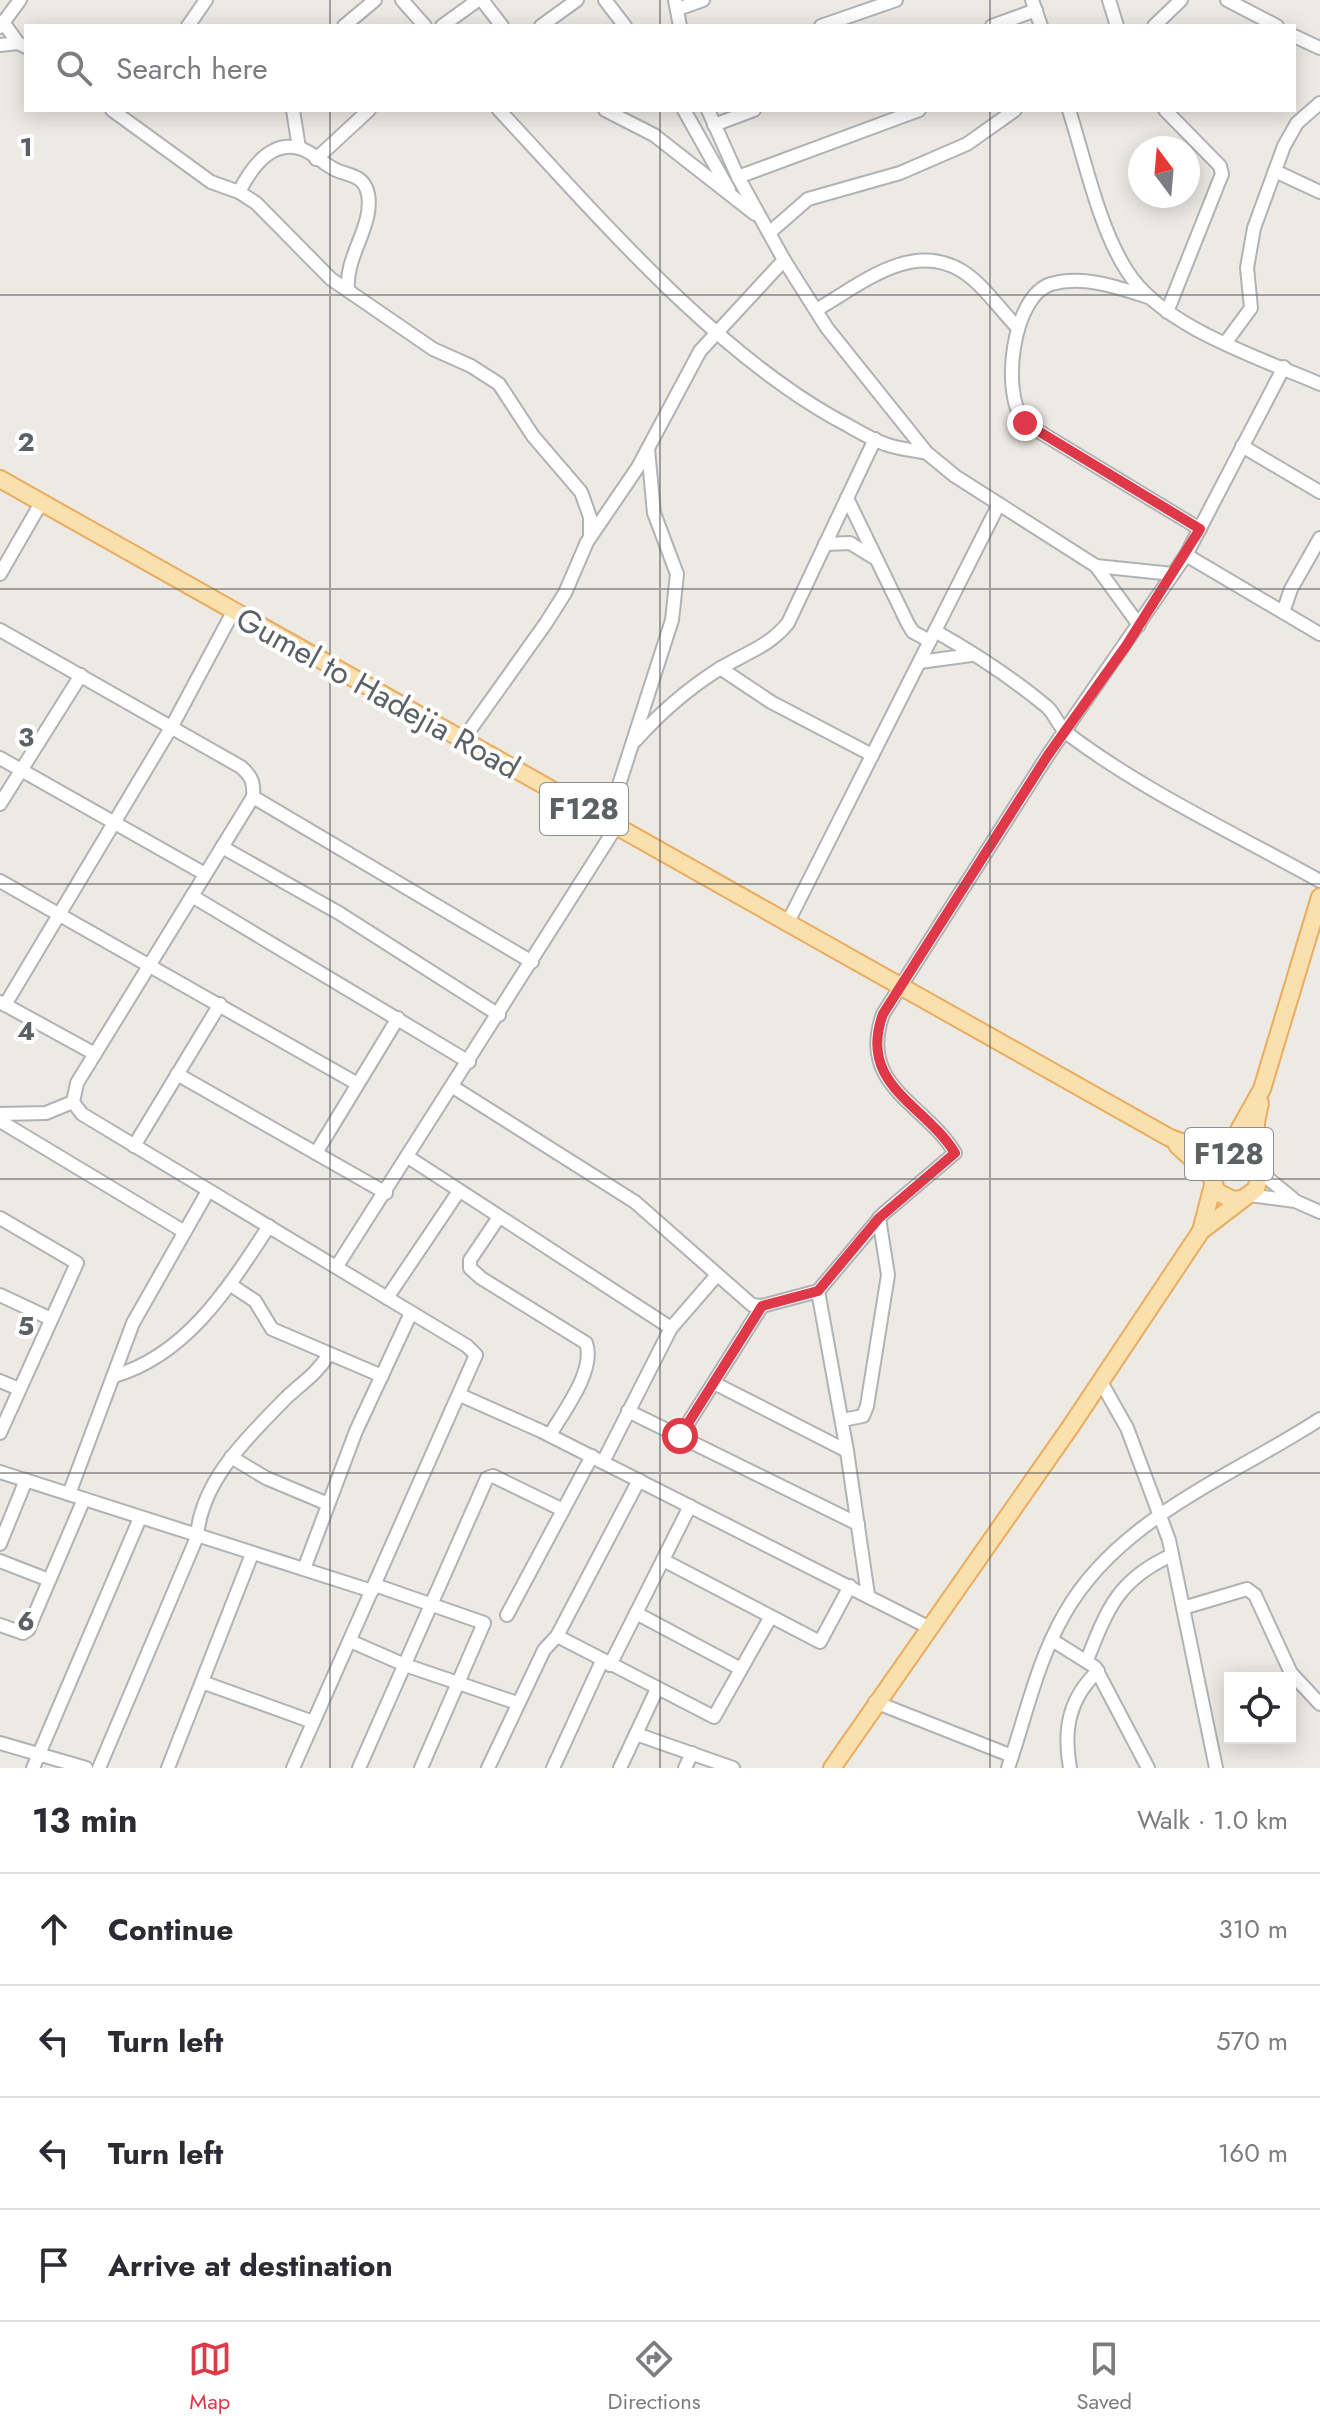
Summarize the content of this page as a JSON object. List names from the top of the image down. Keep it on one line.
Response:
{"streets":{"main road":["Gumel to Hadejia Road","F128"]},"crossings":[["Gumel to Hadejia Road","F128"]],"north":"top","page":{"search":"Search here","heading":["13 min","Walk · 1.0 km"],"list":[["Continue","310 m"],["Turn left","570 m"],["Turn left","160 m"],"Arrive at destination"],"nav":["Map","Directions","Saved"]},"grid":{"rows":["1","2","3","4","5","6"]}}
